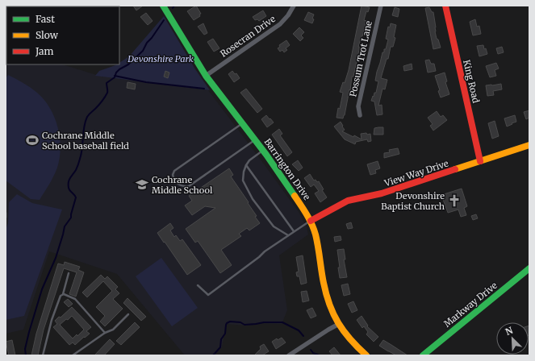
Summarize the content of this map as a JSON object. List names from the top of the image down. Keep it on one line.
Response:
{"streets":{"street":["Rosecran Drive","Possum Trot Lane","King Road","Barrington Drive","View Way Drive","Markway Drive"]},"crossings":[["Rosecran Drive","Barrington Drive"],["King Road","View Way Drive"],["Barrington Drive","View Way Drive"]],"parks":["Devonshire Park"],"places":{"sports":["Cochrane Middle School baseball field"],"school or university":["Cochrane Middle School"],"church":["Devonshire Baptist Church"]},"legend":["Fast","Slow","Jam"],"north":"top left"}
